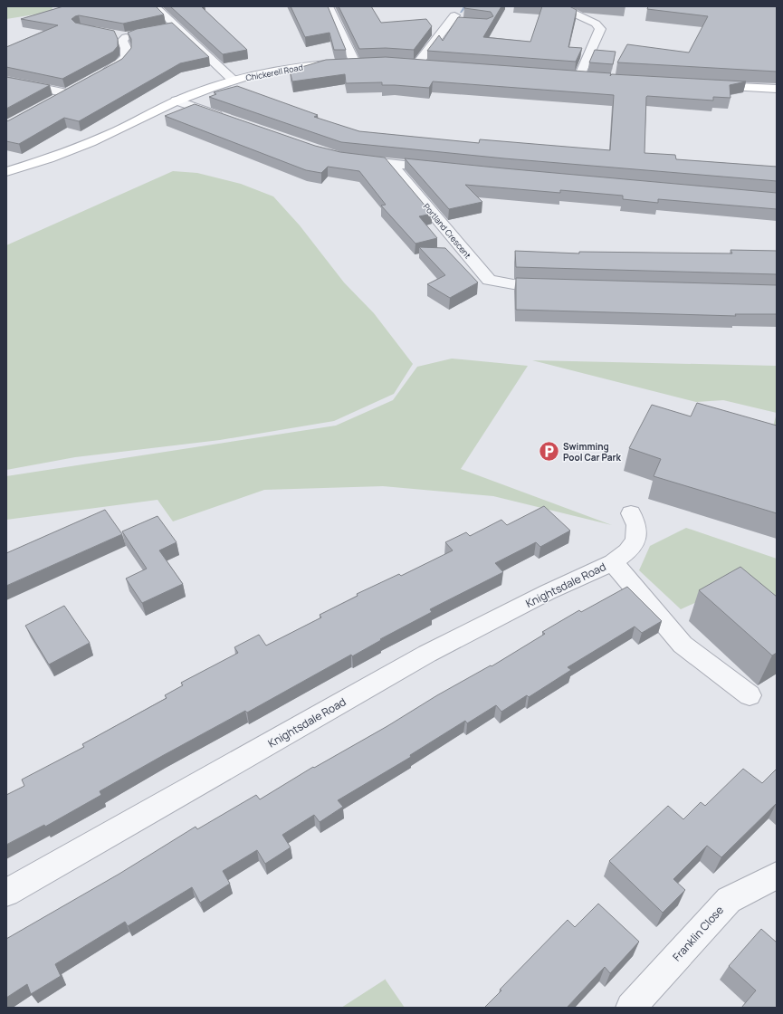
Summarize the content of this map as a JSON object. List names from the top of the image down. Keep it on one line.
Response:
{"streets":{"main road":["Chickerell Road"],"street":["Portland Crescent","Knightsdale Road","Franklin Close"]},"places":{"parking":["Swimming Pool Car Park"]}}
